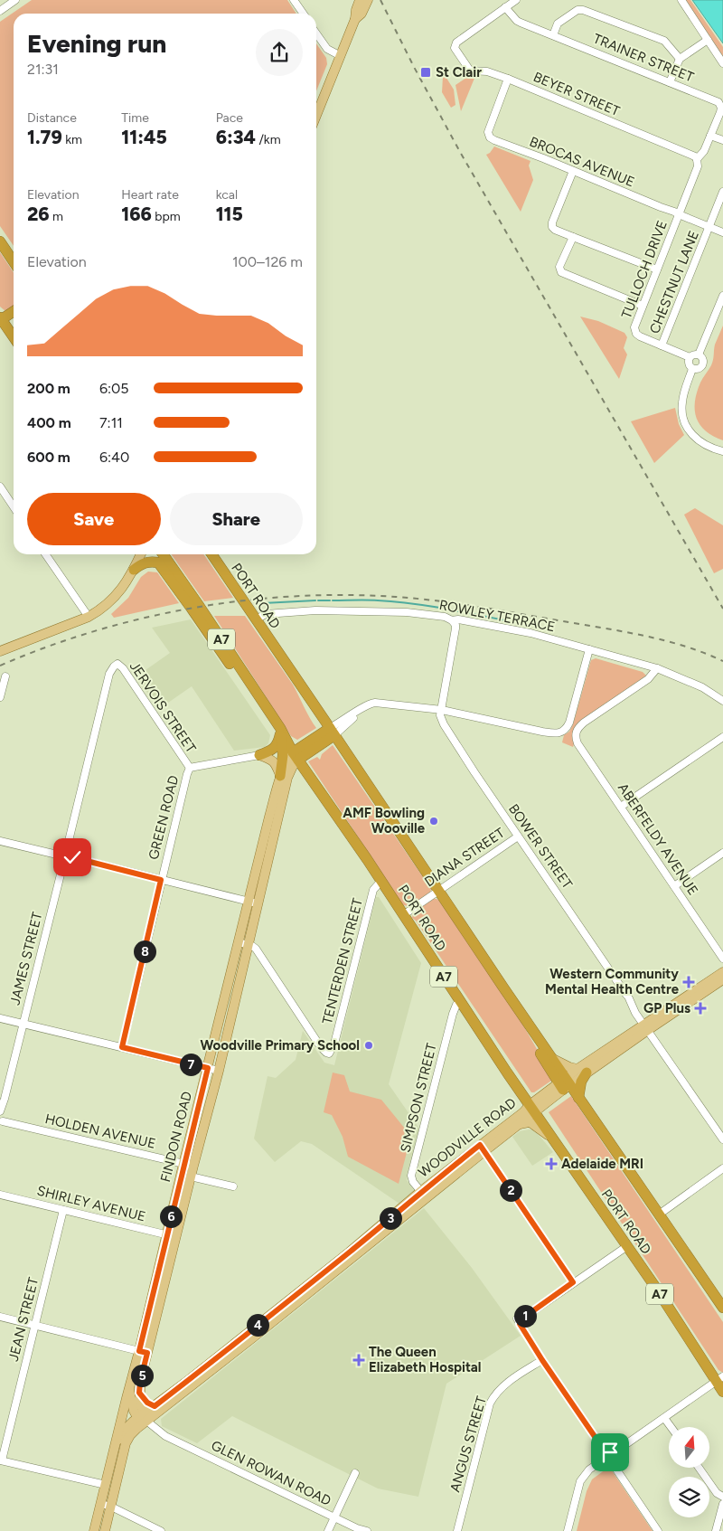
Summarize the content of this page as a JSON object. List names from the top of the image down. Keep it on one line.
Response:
{"streets":{"highway":["PORT ROAD","A7"],"main road":["FINDON ROAD","WOODVILLE ROAD"],"street":["TRAINER STREET","BEYER STREET","BROCAS AVENUE","TULLOCH DRIVE","CHESTNUT LANE","ROWLEY TERRACE","JERVOIS STREET","GREEN ROAD","ABERFELDY AVENUE","BOWER STREET","DIANA STREET","JAMES STREET","TENTERDEN STREET","SIMPSON STREET","HOLDEN AVENUE","SHIRLEY AVENUE","JEAN STREET","ANGUS STREET","GLEN ROWAN ROAD"]},"crossings":[["TRAINER STREET","BEYER STREET"],["TRAINER STREET","TULLOCH DRIVE"],["BEYER STREET","BROCAS AVENUE"],["BEYER STREET","TULLOCH DRIVE"],["BROCAS AVENUE","TULLOCH DRIVE"],["BROCAS AVENUE","CHESTNUT LANE"],["TULLOCH DRIVE","CHESTNUT LANE"],["PORT ROAD","ROWLEY TERRACE"],["PORT ROAD","DIANA STREET"],["PORT ROAD","TENTERDEN STREET"],["PORT ROAD","SIMPSON STREET"],["PORT ROAD","FINDON ROAD"],["PORT ROAD","WOODVILLE ROAD"],["ROWLEY TERRACE","ABERFELDY AVENUE"],["JERVOIS STREET","GREEN ROAD"],["JERVOIS STREET","JAMES STREET"],["BOWER STREET","DIANA STREET"],["BOWER STREET","WOODVILLE ROAD"],["TENTERDEN STREET","FINDON ROAD"],["SIMPSON STREET","WOODVILLE ROAD"],["HOLDEN AVENUE","FINDON ROAD"],["FINDON ROAD","WOODVILLE ROAD"],["FINDON ROAD","SHIRLEY AVENUE"],["FINDON ROAD","GLEN ROWAN ROAD"],["WOODVILLE ROAD","GLEN ROWAN ROAD"],["SHIRLEY AVENUE","JEAN STREET"]],"places":{"transit":["St Clair"],"other":["AMF Bowling Wooville","Woodville Primary School"],"health":["Western Community Mental Health Centre","GP Plus","Adelaide MRI","The Queen Elizabeth Hospital"]},"north":"top","page":{"heading":["Evening run","21:31"],"stats":[["Distance","1.79 km"],["Time","11:45"],["Pace","6:34 /km"],["Elevation","26 m"],["Heart rate","166 bpm"],["kcal","115"]],"chart":["Elevation","100–126 m"],"list":[{"name":"200 m","note":"6:05"},{"name":"400 m","note":"7:11"},{"name":"600 m","note":"6:40"}],"buttons":["Save","Share"],"pins":["8","7","2","6","3","1","4","5"]}}
